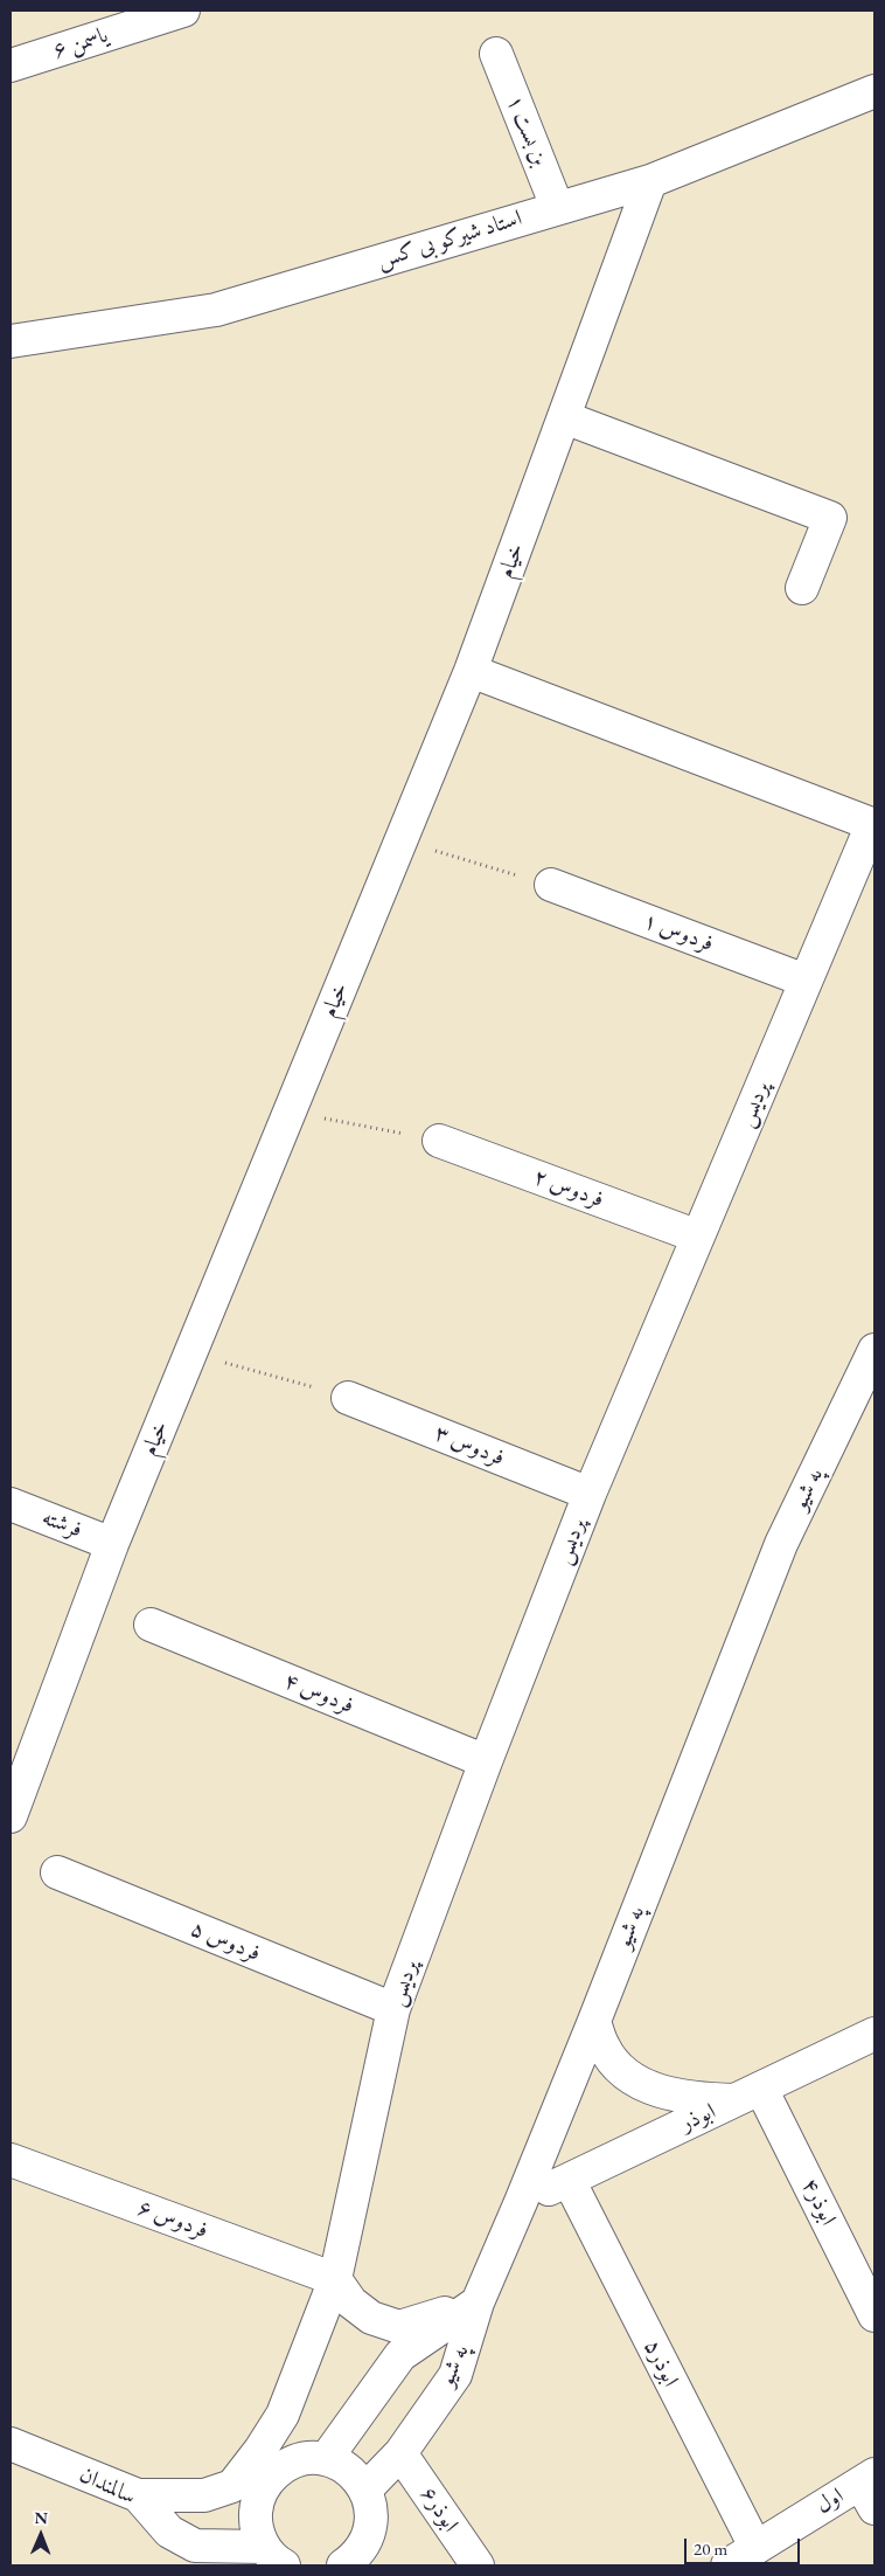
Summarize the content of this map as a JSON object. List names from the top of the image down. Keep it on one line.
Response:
{"streets":{"street":["یاسمن ۶","بن بست ۱","استاد شیرکو بی کس","خیام","فردوس ۱","پردیس","فردوس ۲","فردوس ۳","په شیو","فرشته","فردوس ۴","فردوس ۵","ابوذر","ابوذر۴","فردوس ۶","ابوذر۵","سالمندان","اول","ابوذر۶"]},"crossings":[["بن بست ۱","استاد شیرکو بی کس"],["استاد شیرکو بی کس","خیام"],["خیام","فرشته"],["فردوس ۱","پردیس"],["پردیس","فردوس ۲"],["پردیس","فردوس ۳"],["پردیس","فردوس ۴"],["پردیس","فردوس ۵"],["پردیس","فردوس ۶"],["په شیو","ابوذر"],["په شیو","ابوذر۶"],["ابوذر","ابوذر۴"],["ابوذر","ابوذر۵"],["ابوذر۵","اول"]],"scale_bar":"20 m","north":"top"}
